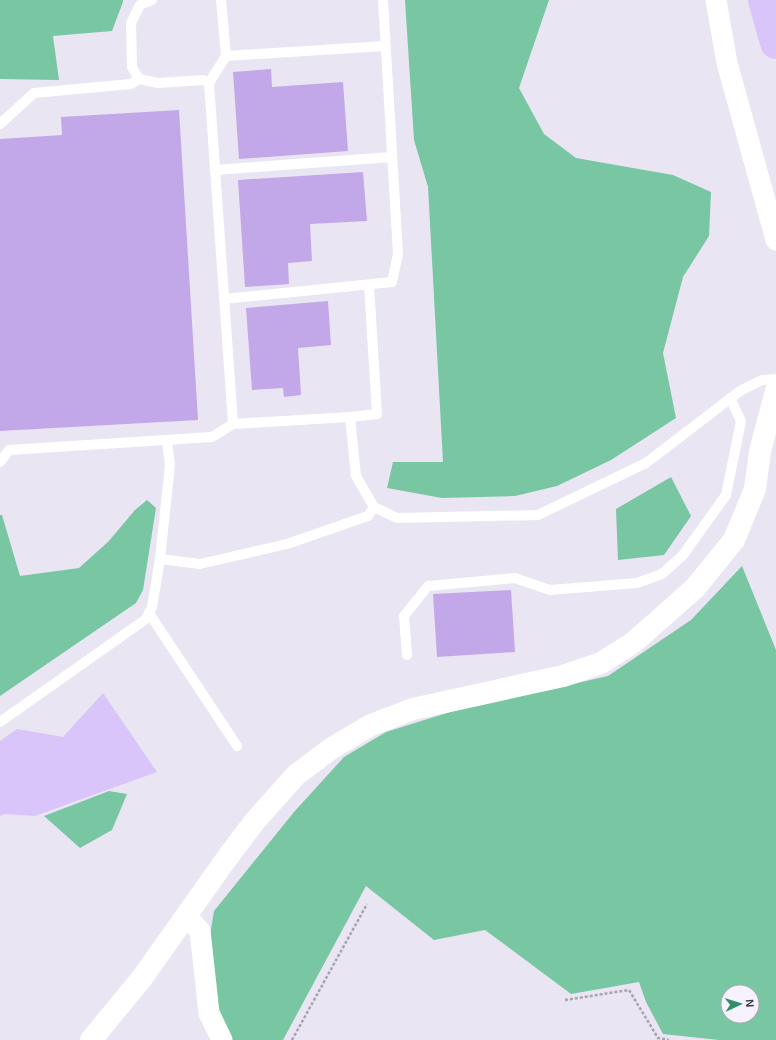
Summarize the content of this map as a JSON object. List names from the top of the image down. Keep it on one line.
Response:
{"north":"right"}
